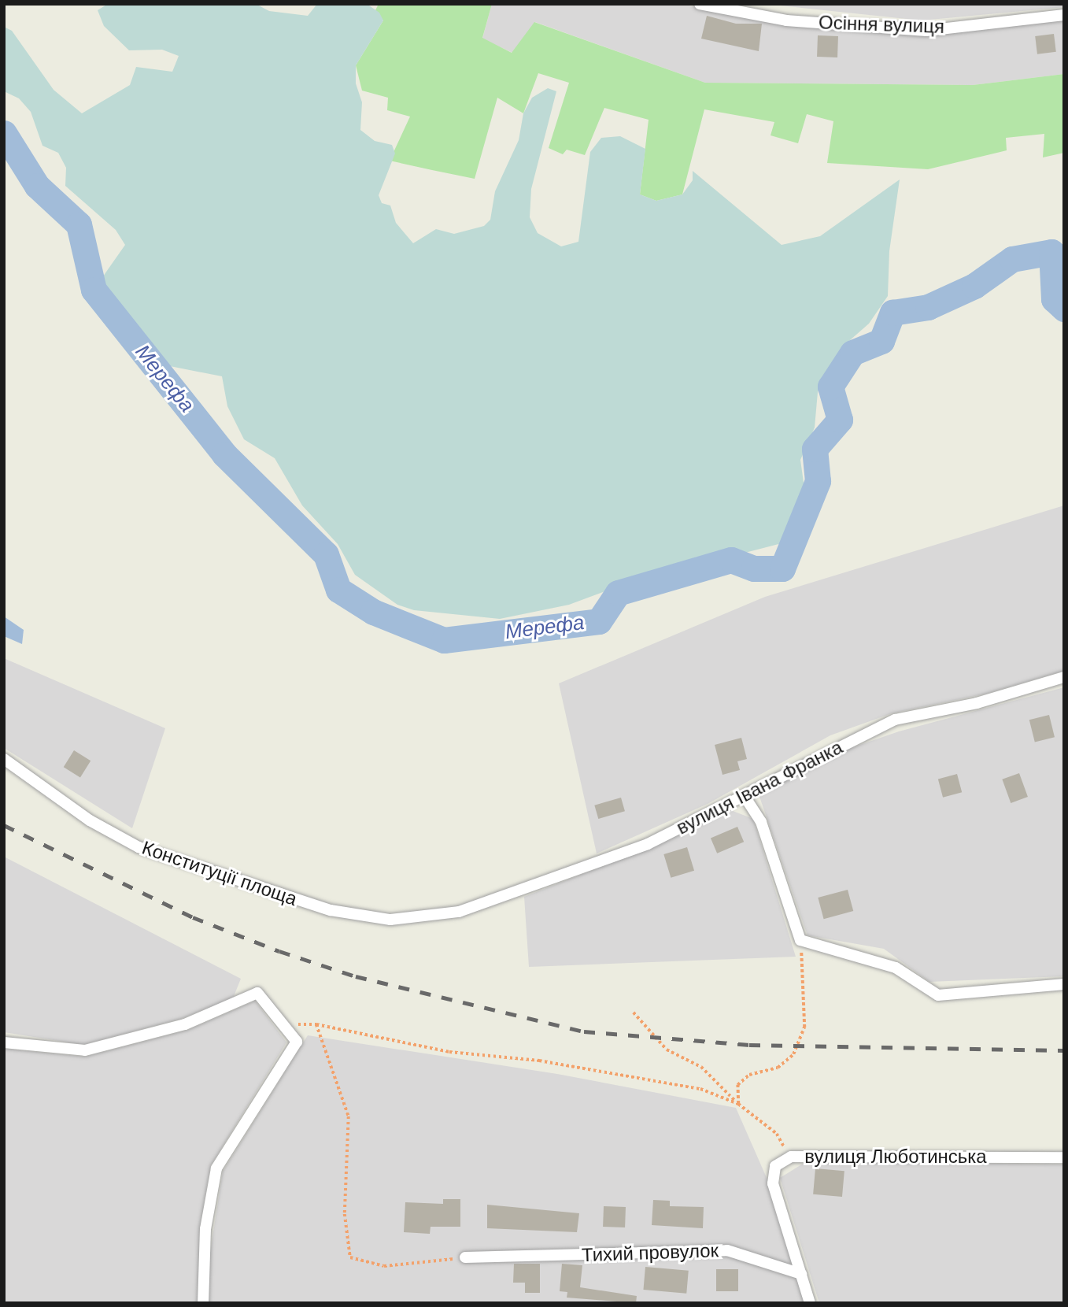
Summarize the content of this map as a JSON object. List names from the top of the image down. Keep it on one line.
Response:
{"streets":{"street":["Осіння вулиця","вулиця Івана Франка","Конституції площа","вулиця Люботинська","Тихий провулок"]},"crossings":[["вулиця Івана Франка","Конституції площа"],["вулиця Люботинська","Тихий провулок"]],"water":["Мерефа"]}
